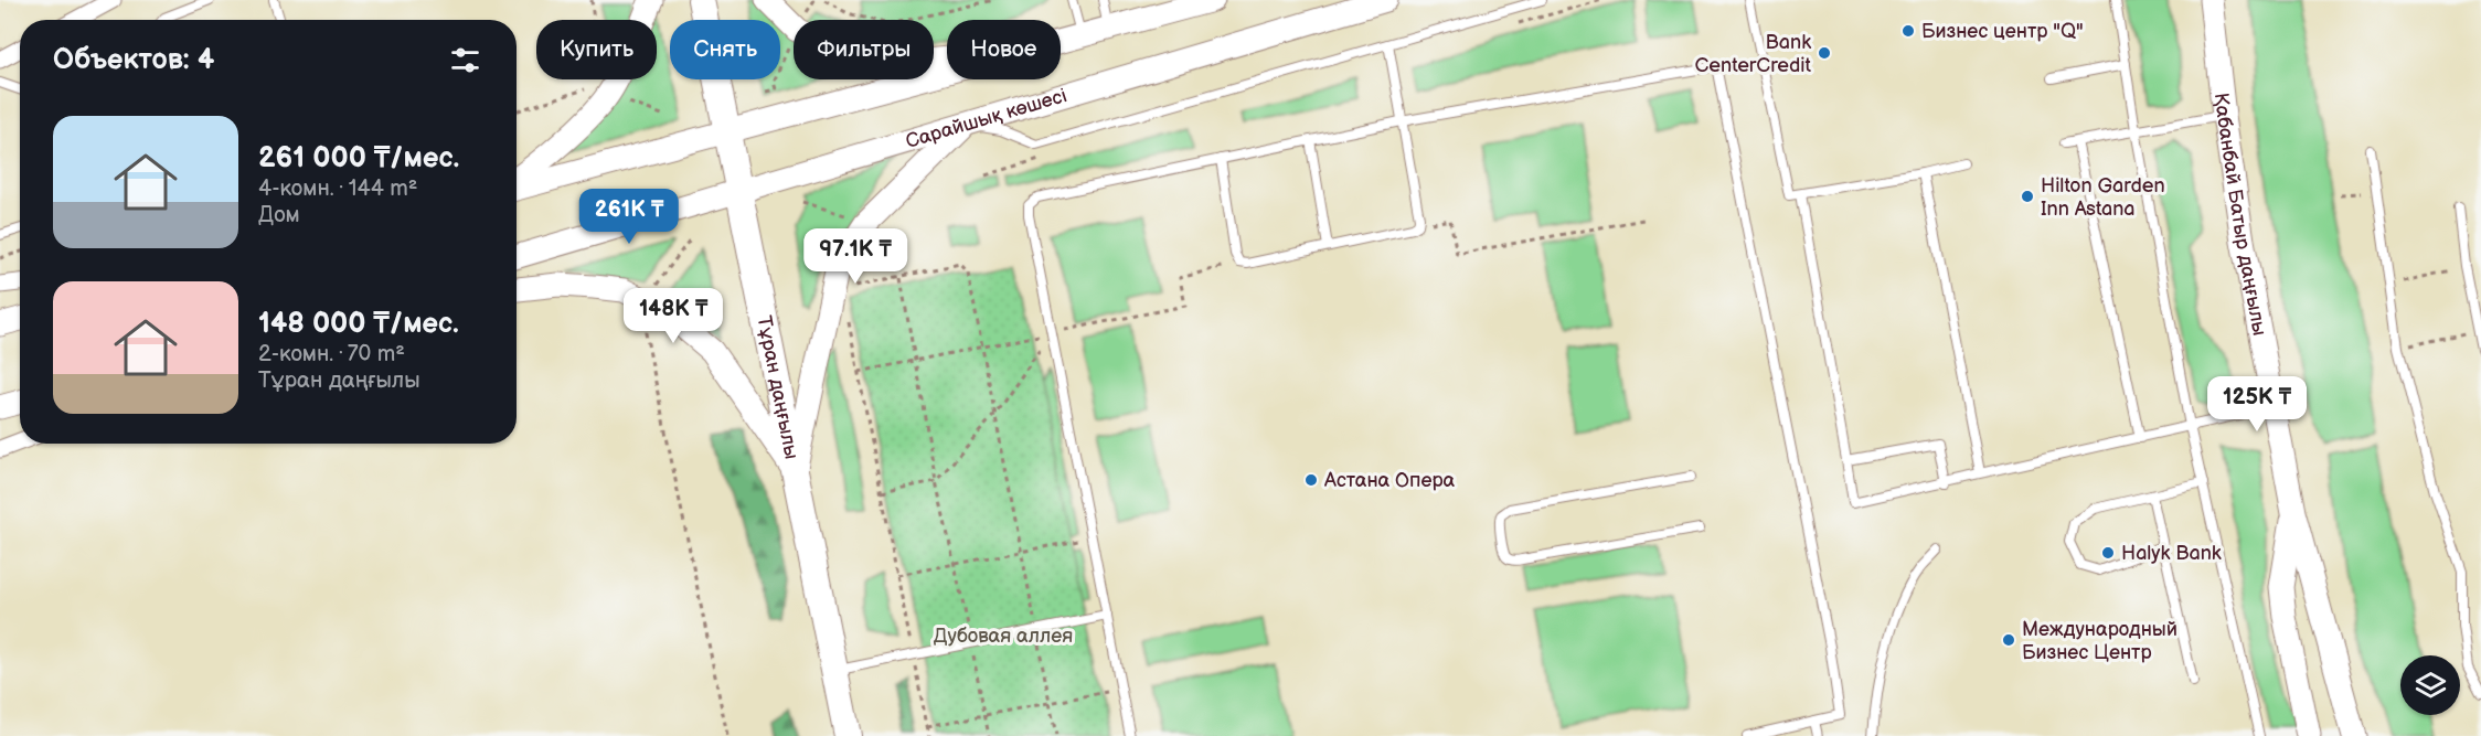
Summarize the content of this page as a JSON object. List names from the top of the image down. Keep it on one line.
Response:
{"streets":{"main road":["Сарайшық көшесі","Қабанбай Батыр даңғылы","Тұран даңғылы"]},"crossings":[["Сарайшық көшесі","Тұран даңғылы"]],"parks":["Дубовая аллея"],"places":["Бизнес центр \"Q\"","Bank CenterCredit","Hilton Garden Inn Astana","Астана Опера","Halyk Bank","Международный Бизнес Центр"],"page":{"chip":["Купить","Снять","Фильтры","Новое"],"heading":"Объектов: 4","list":[{"name":"261 000 ₸/мес.","note":"4-комн. · 144 m² · Дом"},{"name":"148 000 ₸/мес.","note":"2-комн. · 70 m² · Тұран даңғылы"}],"price":["261K ₸","97.1K ₸","148K ₸","125K ₸"]}}
